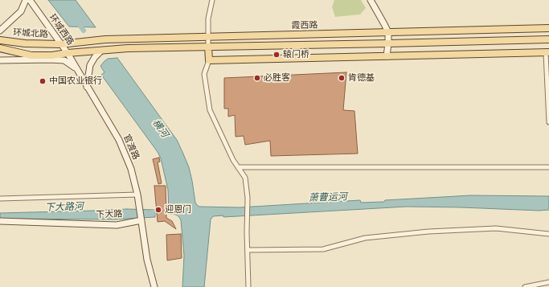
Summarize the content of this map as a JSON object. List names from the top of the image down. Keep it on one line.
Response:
{"streets":{"main road":["霞西路","环城北路"],"street":["环城西路","官渡路","下大路"]},"crossings":[["霞西路","环城西路"],["霞西路","环城北路"],["环城西路","环城北路"],["环城西路","官渡路"],["环城北路","官渡路"],["官渡路","下大路"]],"water":["横河","萧曹运河","下大路河"],"places":["辕门桥","必胜客","肯德基","中国农业银行","迎恩门"]}
